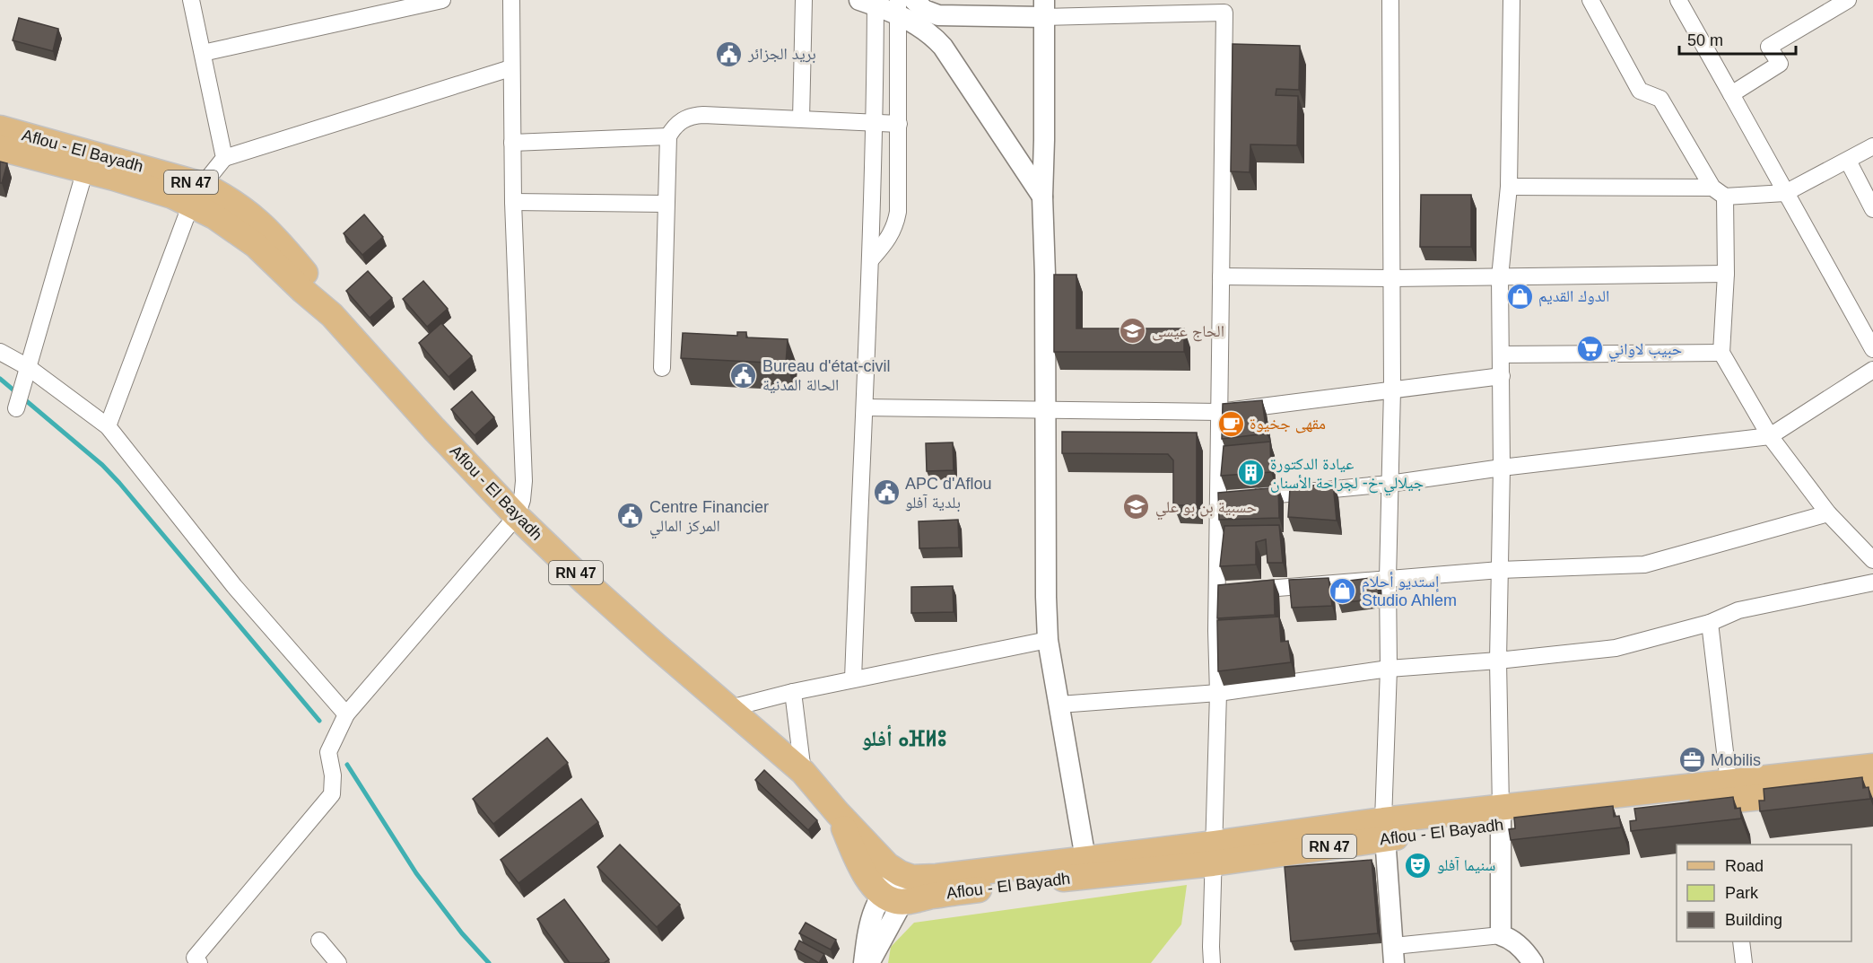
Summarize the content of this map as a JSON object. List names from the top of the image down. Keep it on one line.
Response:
{"streets":{"main road":["Aflou - El Bayadh","RN 47"]},"districts":["أفلو ⴰⴼⵍⵓ"],"places":{"public building":["بريد الجزائر","Bureau d'état-civil الحالة المدنية","APC d'Aflou بلدية آفلو","Centre Financier المركز المالي"],"shop":["الدوك القديم","إستديو أحلام Studio Ahlem"],"school or university":["الحاج عيسى","حسبية بن بو علي"],"supermarket":["حبيب لاواني"],"cafe":["مقهى جخيوة"],"building":["عيادة الدكتورة جيلالي-خ- لجراحة الأسنان"],"office":["Mobilis"],"theatre":["سنيما آفلو"]},"legend":["Road","Park","Building"],"scale_bar":"50 m"}
